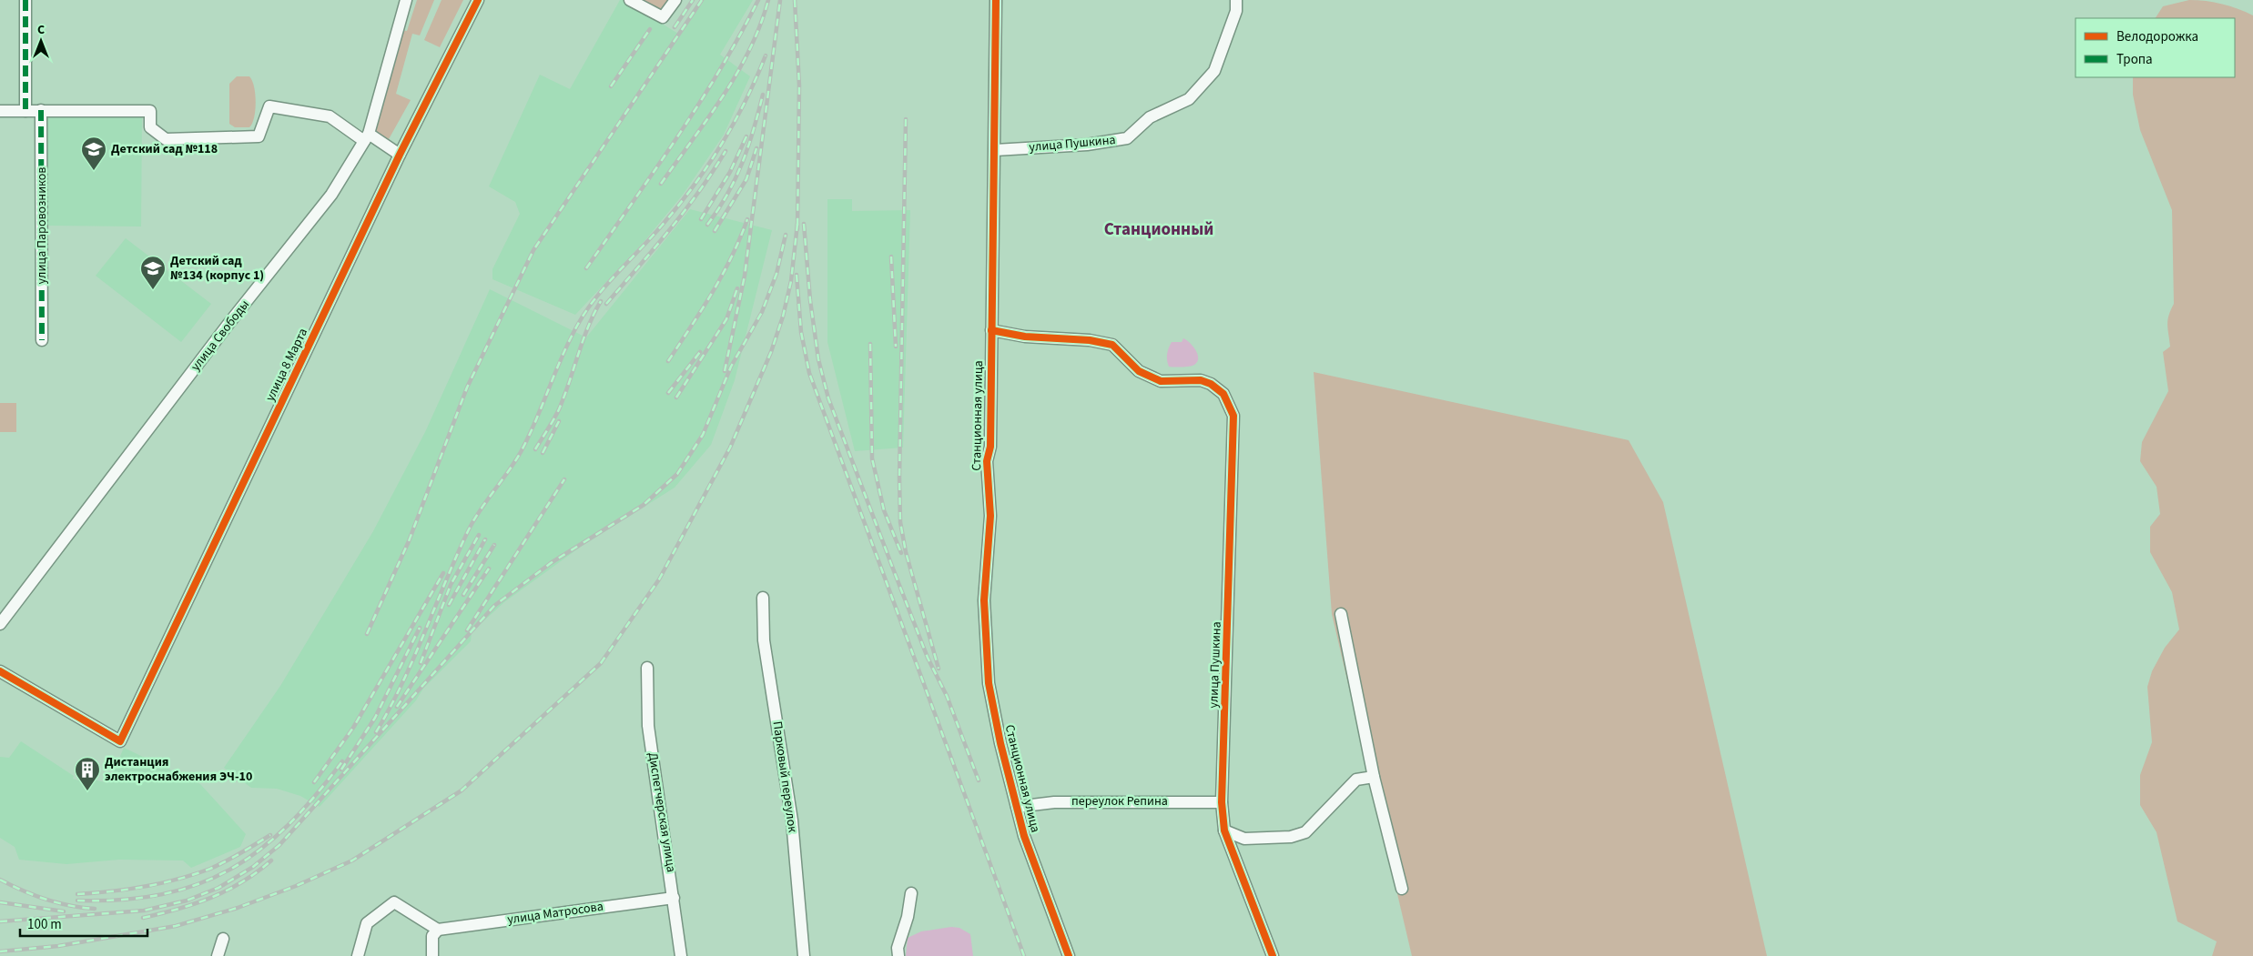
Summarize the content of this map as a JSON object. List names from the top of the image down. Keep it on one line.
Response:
{"streets":{"street":["улица Пушкина","улица Паровозников","улица Свободы","улица 8 Марта","Станционная улица","Парковый переулок","переулок Репина","Диспетчерская улица","улица Матросова"]},"crossings":[["улица Пушкина","Станционная улица"],["улица Пушкина","переулок Репина"],["Станционная улица","переулок Репина"],["Диспетчерская улица","улица Матросова"]],"districts":["Станционный"],"places":{"school or university":["Детский сад №118","Детский сад №134 (корпус 1)"],"building":["Дистанция электроснабжения ЭЧ-10"]},"legend":["Велодорожка","Тропа"],"scale_bar":"100 m","north":"top"}
